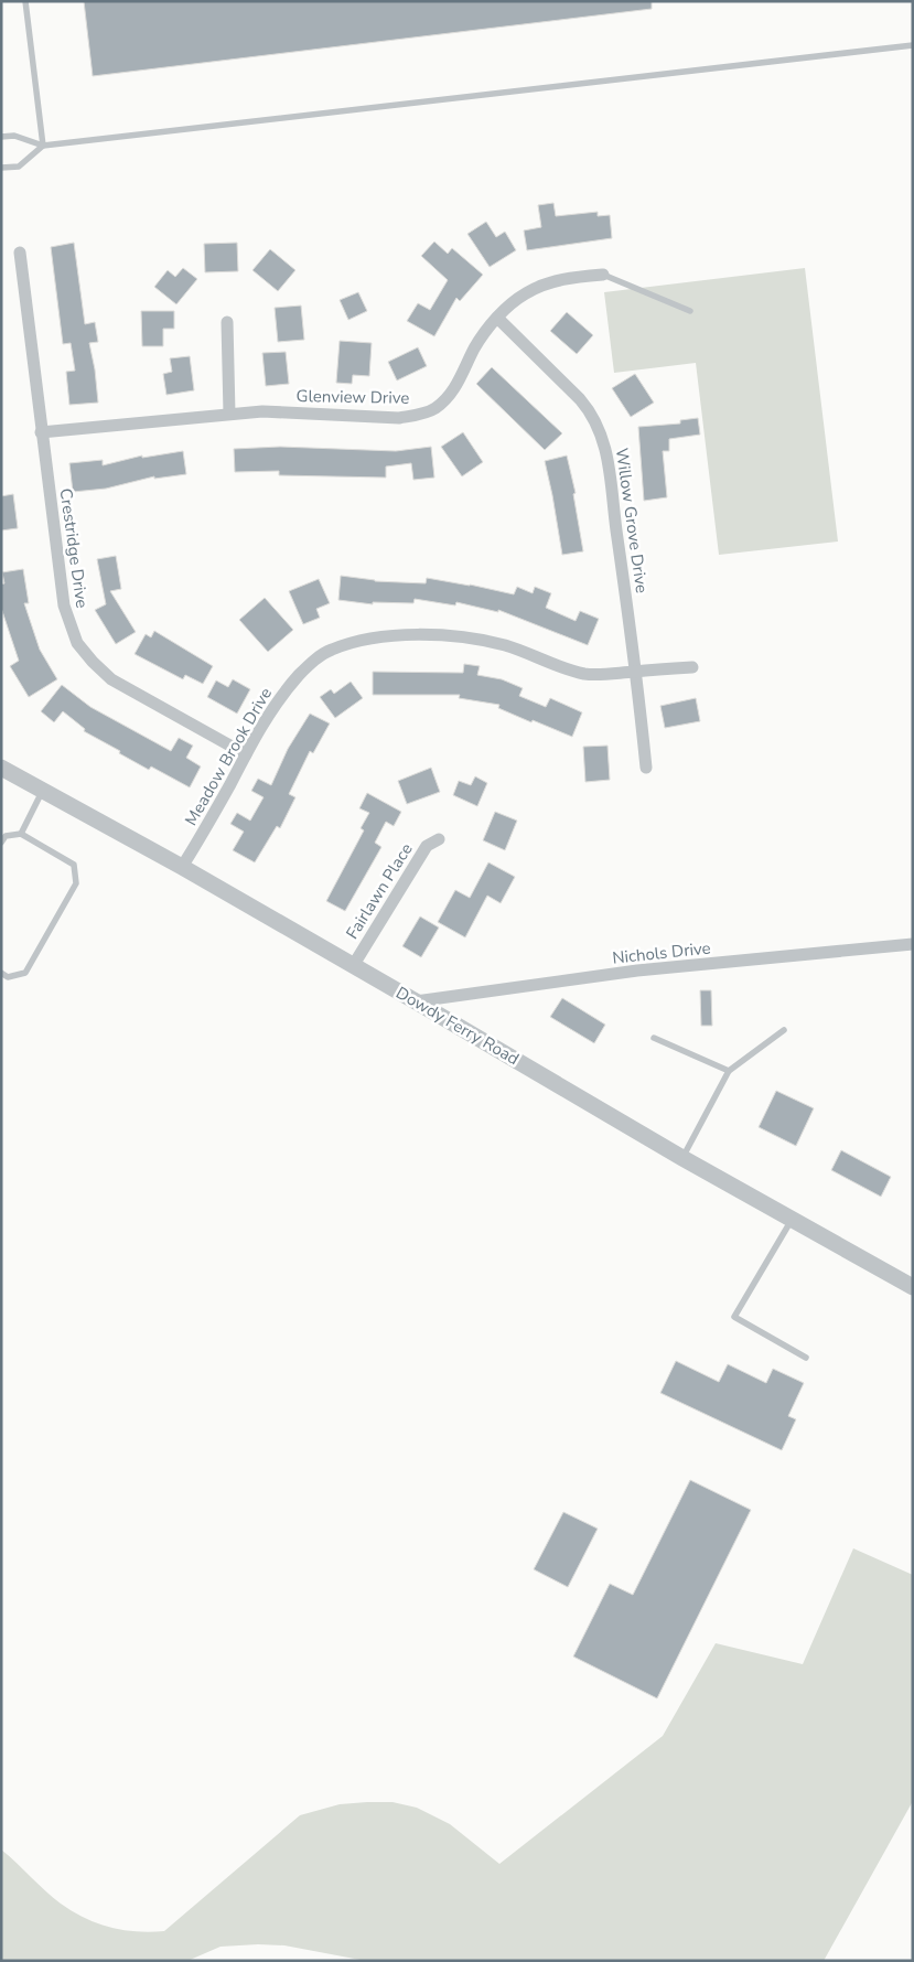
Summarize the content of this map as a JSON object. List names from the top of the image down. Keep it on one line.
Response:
{"streets":{"street":["Glenview Drive","Willow Grove Drive","Crestridge Drive","Meadow Brook Drive","Fairlawn Place","Nichols Drive","Dowdy Ferry Road"]},"crossings":[["Glenview Drive","Willow Grove Drive"],["Glenview Drive","Crestridge Drive"],["Willow Grove Drive","Meadow Brook Drive"],["Crestridge Drive","Meadow Brook Drive"],["Meadow Brook Drive","Dowdy Ferry Road"],["Fairlawn Place","Dowdy Ferry Road"],["Nichols Drive","Dowdy Ferry Road"]]}
